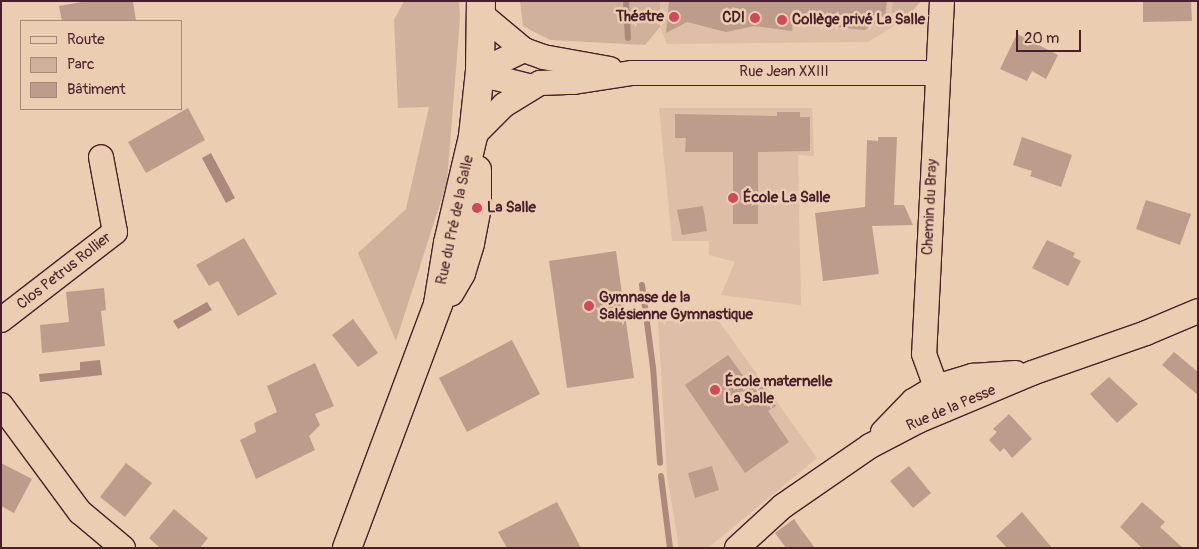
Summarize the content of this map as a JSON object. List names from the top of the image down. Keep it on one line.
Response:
{"streets":{"main road":["Rue du Pré de la Salle"],"street":["Rue Jean XXIII","Chemin du Bray","Clos Petrus Rollier","Rue de la Pesse"]},"crossings":[["Rue Jean XXIII","Chemin du Bray"],["Rue Jean XXIII","Rue du Pré de la Salle"],["Chemin du Bray","Rue de la Pesse"]],"places":["Théatre","CDI","Collège privé La Salle","École La Salle","La Salle","Gymnase de la Salésienne Gymnastique","École maternelle La Salle"],"legend":["Route","Parc","Bâtiment"],"scale_bar":"20 m"}
